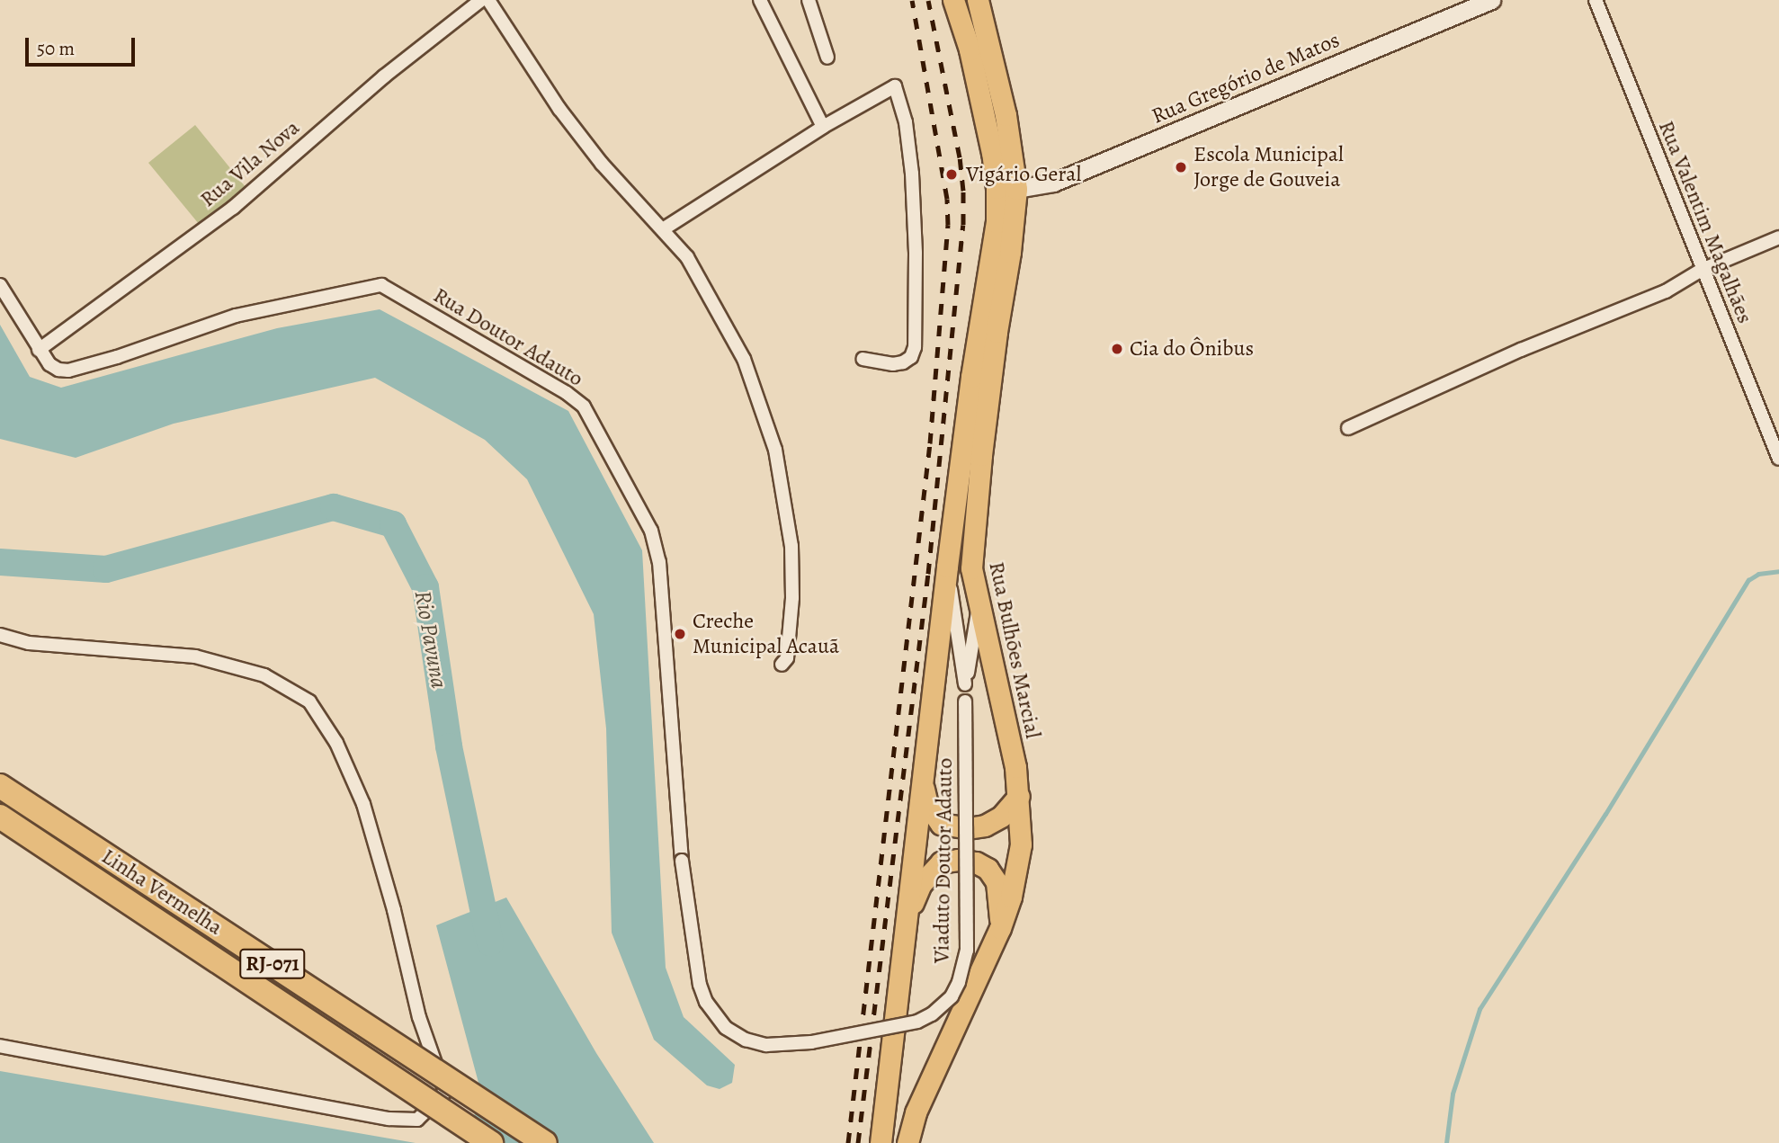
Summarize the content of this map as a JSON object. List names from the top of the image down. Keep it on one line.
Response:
{"streets":{"highway":["Linha Vermelha","RJ-071"],"main road":["Rua Bulhões Marcial"],"street":["Rua Gregório de Matos","Rua Vila Nova","Rua Valentim Magalhães","Rua Doutor Adauto","Viaduto Doutor Adauto"]},"crossings":[["Rua Gregório de Matos","Rua Bulhões Marcial"],["Rua Vila Nova","Rua Doutor Adauto"],["Rua Doutor Adauto","Viaduto Doutor Adauto"],["Rua Bulhões Marcial","Viaduto Doutor Adauto"]],"water":["Rio Pavuna"],"places":["Escola Municipal Jorge de Gouveia","Vigário Geral","Cia do Ônibus","Creche Municipal Acauã"],"scale_bar":"50 m"}
